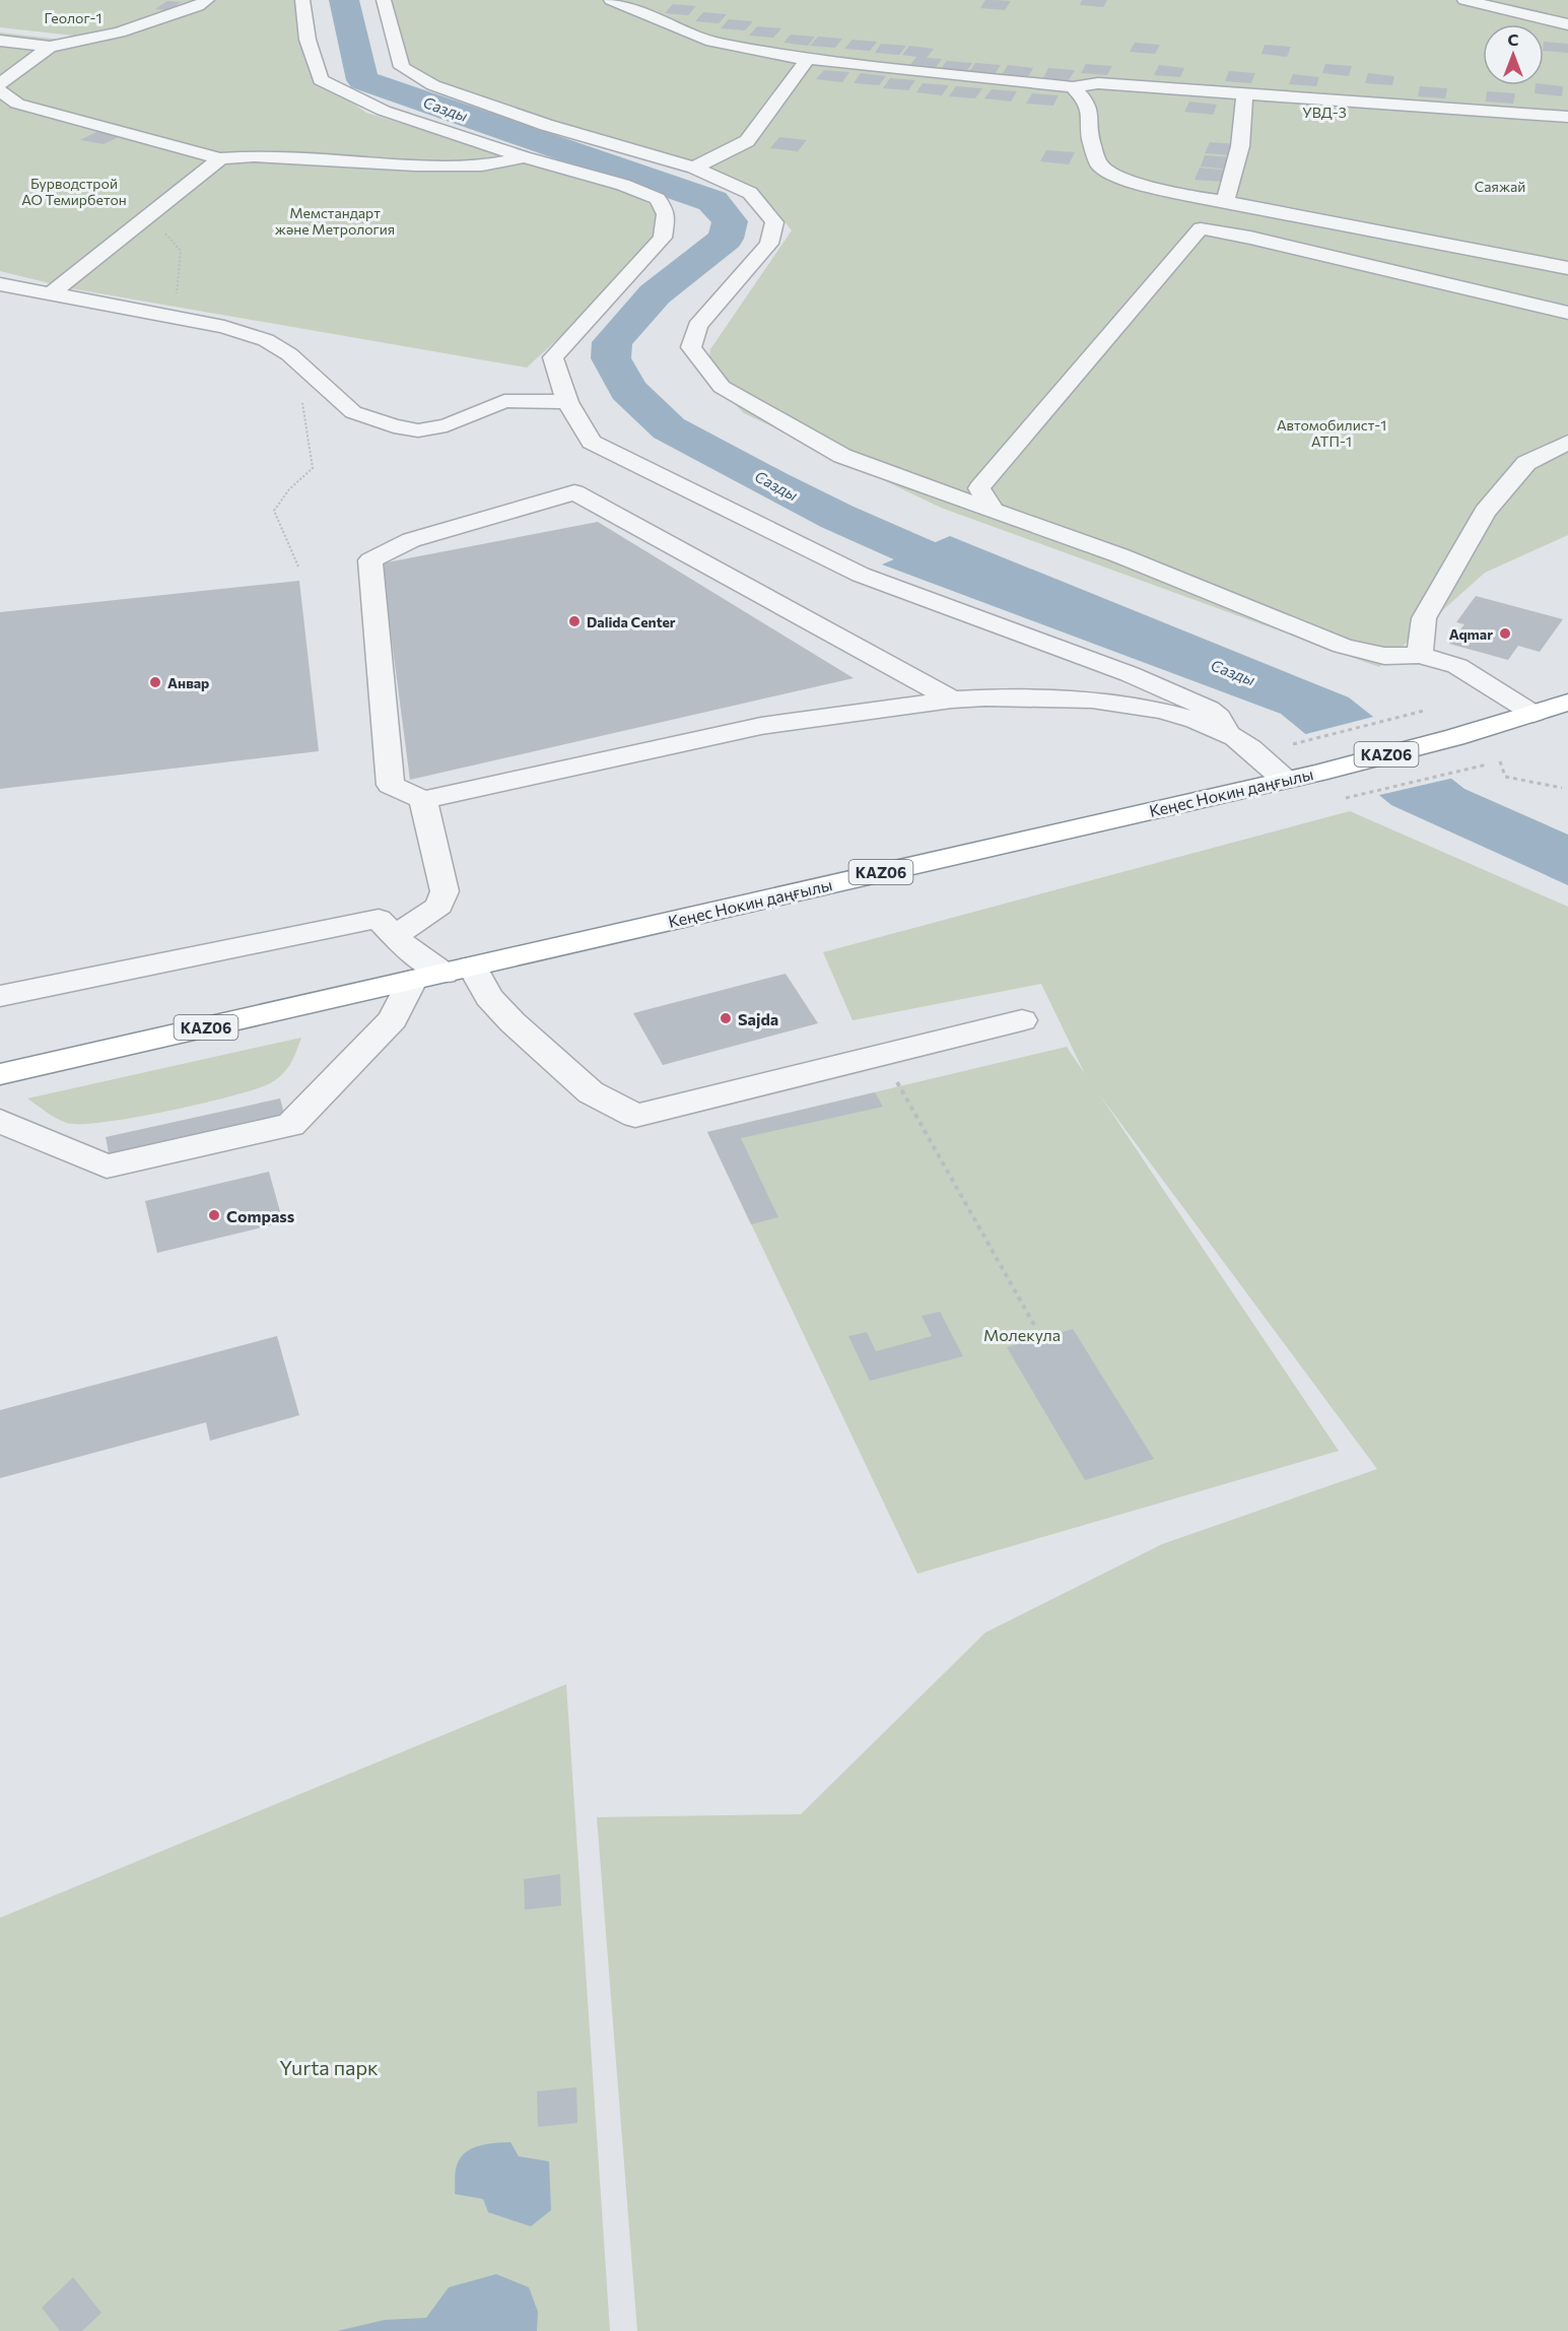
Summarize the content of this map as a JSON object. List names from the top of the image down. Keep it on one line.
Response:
{"streets":{"highway":["KАZ06","Кеңес Нокин даңғылы"]},"water":["Сазды"],"parks":["Геолог-1","УВД-3","Бурводстрой АО Темирбетон","Саяжай","Мемстандарт және Метрология","Автомобилист-1 АТП-1","Молекула","Yurta парк"],"places":["Dalida Center","Aqmar","Анвар","Sajda","Compass"],"north":"top"}
